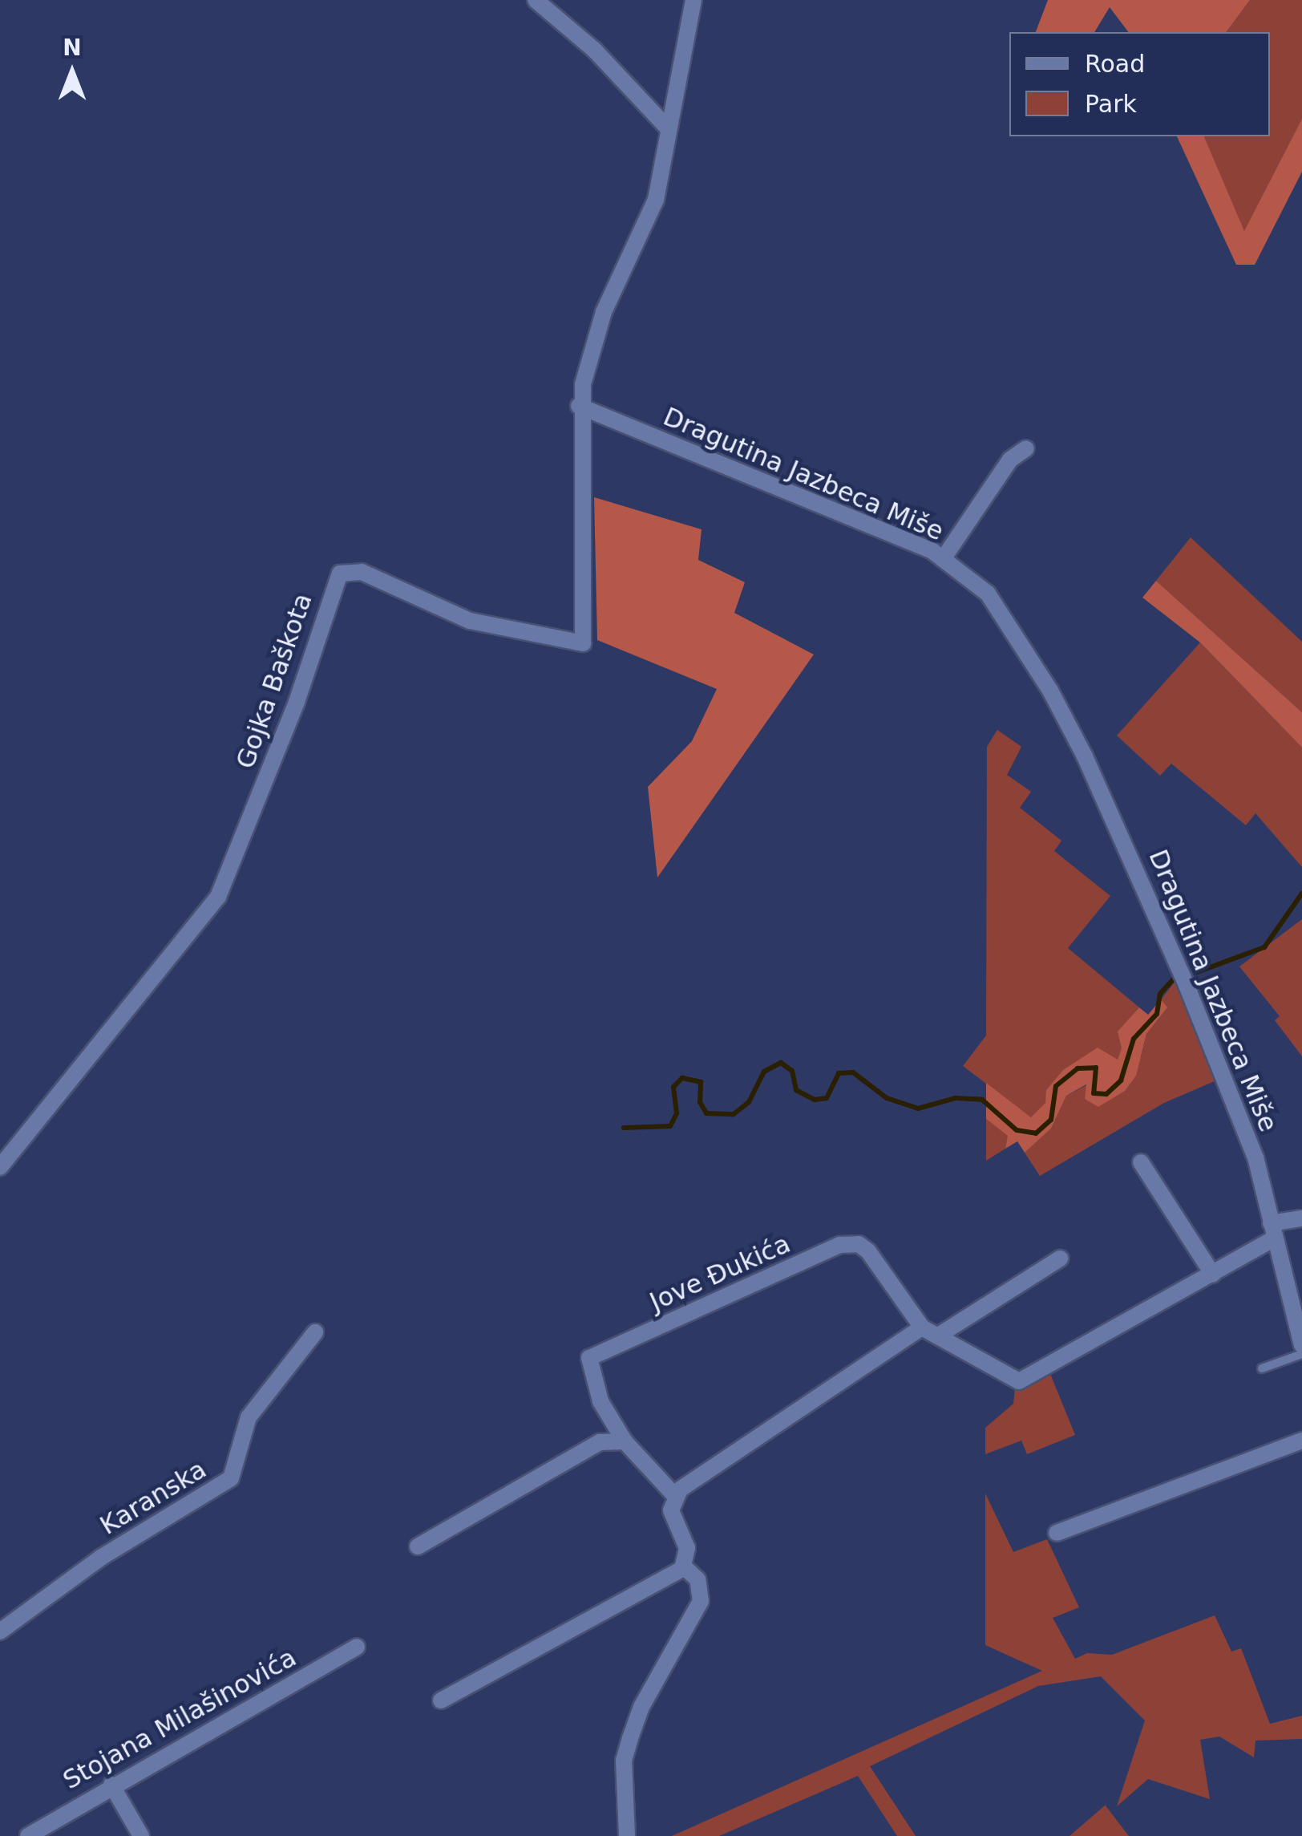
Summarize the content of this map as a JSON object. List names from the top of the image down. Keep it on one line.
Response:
{"streets":{"street":["Dragutina Jazbeca Miše","Gojka Baškota","Jove Đukića","Karanska","Stojana Milašinovića"]},"crossings":[["Dragutina Jazbeca Miše","Gojka Baškota"]],"legend":["Road","Park"],"north":"top"}
